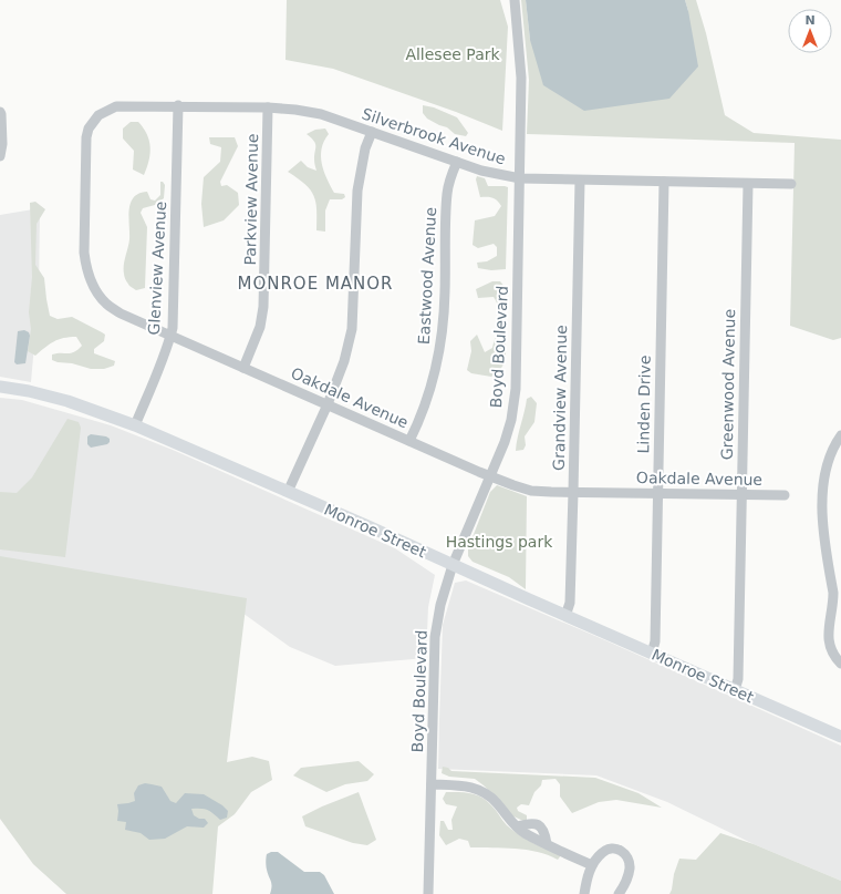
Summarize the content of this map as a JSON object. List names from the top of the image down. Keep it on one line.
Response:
{"streets":{"main road":["Monroe Street"],"street":["Silverbrook Avenue","Parkview Avenue","Glenview Avenue","Eastwood Avenue","Boyd Boulevard","Greenwood Avenue","Oakdale Avenue","Grandview Avenue","Linden Drive"]},"crossings":[["Silverbrook Avenue","Parkview Avenue"],["Silverbrook Avenue","Glenview Avenue"],["Silverbrook Avenue","Eastwood Avenue"],["Silverbrook Avenue","Boyd Boulevard"],["Silverbrook Avenue","Greenwood Avenue"],["Silverbrook Avenue","Oakdale Avenue"],["Silverbrook Avenue","Grandview Avenue"],["Silverbrook Avenue","Linden Drive"],["Parkview Avenue","Oakdale Avenue"],["Glenview Avenue","Oakdale Avenue"],["Glenview Avenue","Monroe Street"],["Eastwood Avenue","Oakdale Avenue"],["Boyd Boulevard","Oakdale Avenue"],["Boyd Boulevard","Monroe Street"],["Greenwood Avenue","Oakdale Avenue"],["Greenwood Avenue","Monroe Street"],["Oakdale Avenue","Grandview Avenue"],["Oakdale Avenue","Linden Drive"],["Grandview Avenue","Monroe Street"],["Linden Drive","Monroe Street"]],"districts":["MONROE MANOR"],"parks":["Allesee Park","Hastings park"],"north":"top"}
